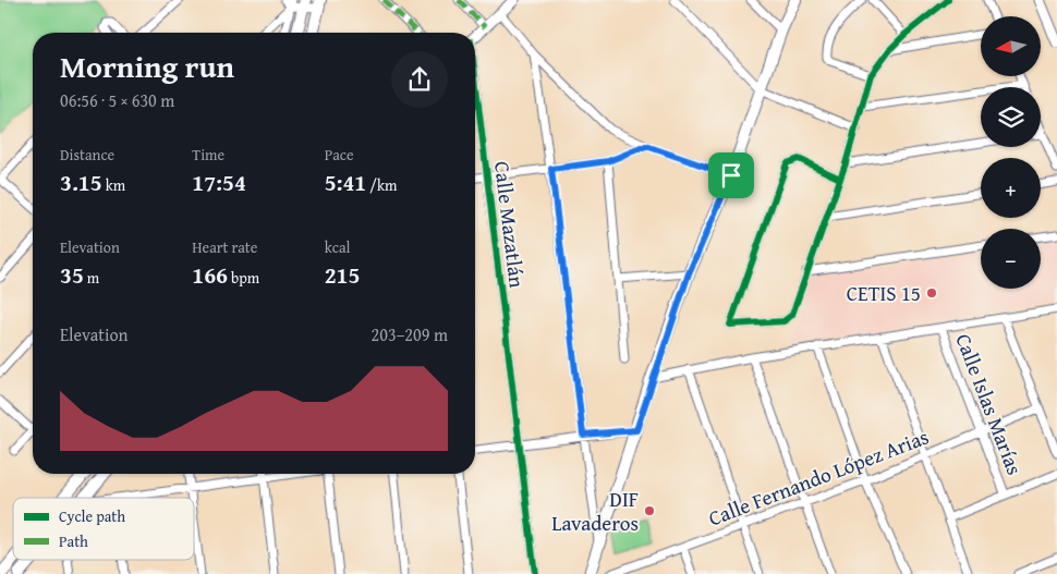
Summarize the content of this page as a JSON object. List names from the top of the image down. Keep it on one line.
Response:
{"streets":{"street":["Calle Mazatlán","Calle Islas Marías","Calle Fernando López Arias"]},"crossings":[["Calle Islas Marías","Calle Fernando López Arias"]],"places":["CETIS 15","DIF Lavaderos"],"legend":["Cycle path","Path"],"north":"left","page":{"map_buttons":["+","−"],"heading":["Morning run","06:56 · 5 × 630 m"],"stats":[["Distance","3.15 km"],["Time","17:54"],["Pace","5:41 /km"],["Elevation","35 m"],["Heart rate","166 bpm"],["kcal","215"]],"chart":["Elevation","203–209 m"]}}
